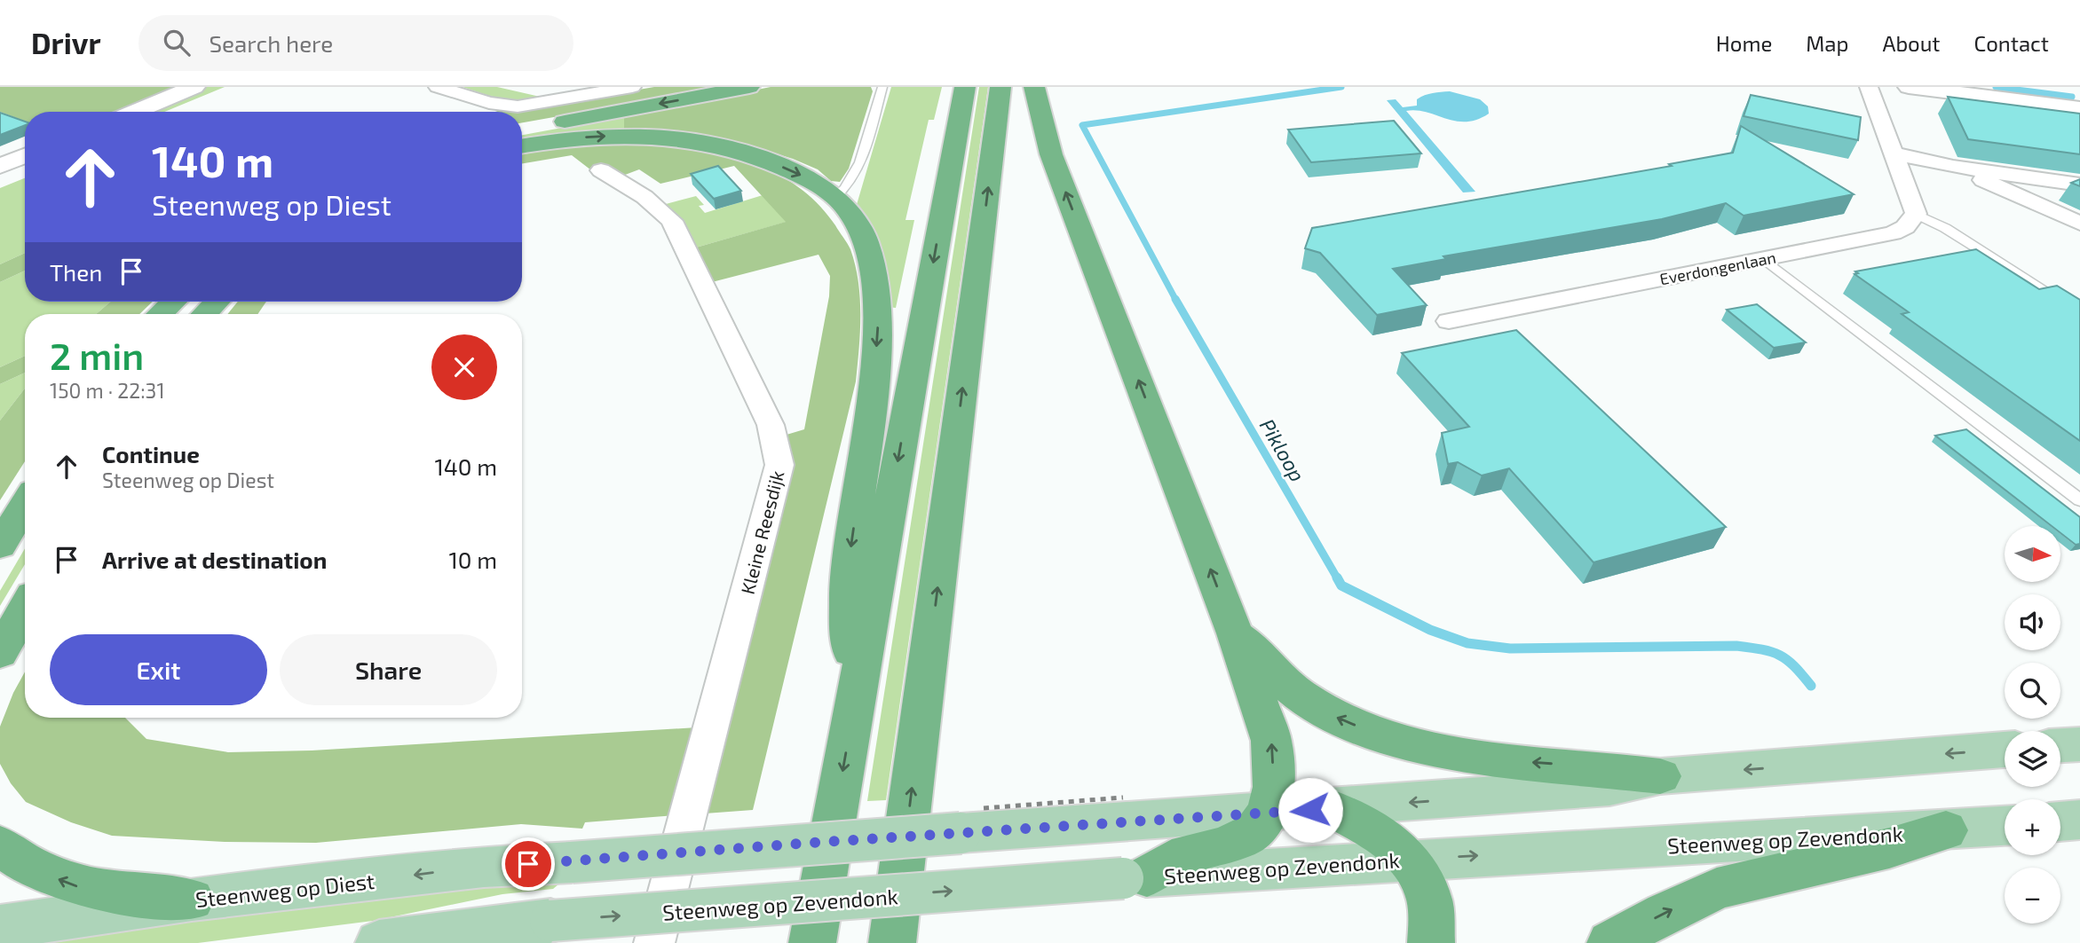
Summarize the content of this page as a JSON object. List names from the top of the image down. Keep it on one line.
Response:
{"streets":{"main road":["Steenweg op Zevendonk","Steenweg op Diest"],"street":["Everdongenlaan","Kleine Reesdijk"]},"one_way":["Steenweg op Diest"],"water":["Pikloop"],"north":"right","page":{"header":"Drivr","search":"Search here","nav":["Home","Map","About","Contact"],"turn":["140 m","Steenweg op Diest"],"then":"Then","heading":["2 min","150 m · 22:31"],"list":[{"name":"Continue","note":"Steenweg op Diest","value":"140 m"},{"name":"Arrive at destination","value":"10 m"}],"map_buttons":["+","−"],"buttons":["Exit","Share"]}}
